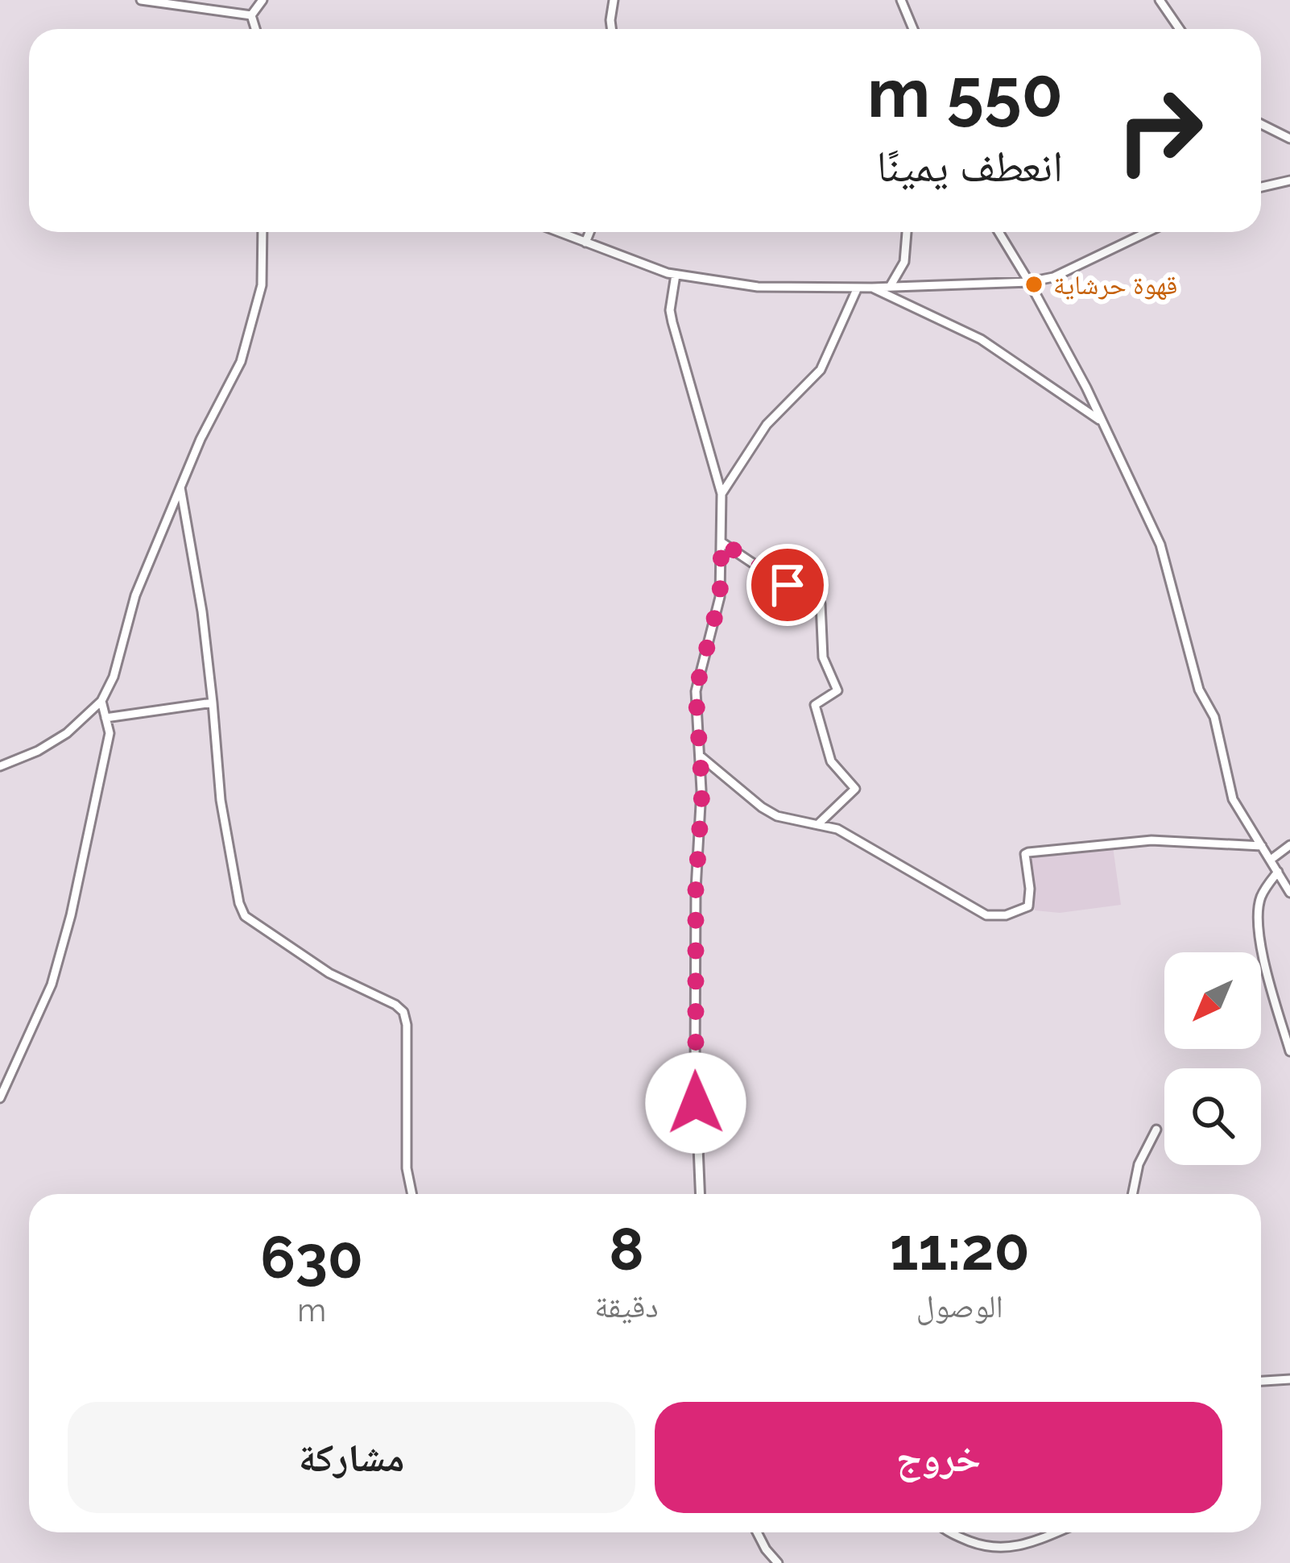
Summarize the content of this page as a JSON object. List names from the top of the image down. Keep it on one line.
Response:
{"places":["قهوة حرشاية"],"north":"bottom left","page":{"turn":["550 m","انعطف يمينًا"],"eta":["11:20","الوصول","8","دقيقة","630","m"],"buttons":["خروج","مشاركة"]}}
